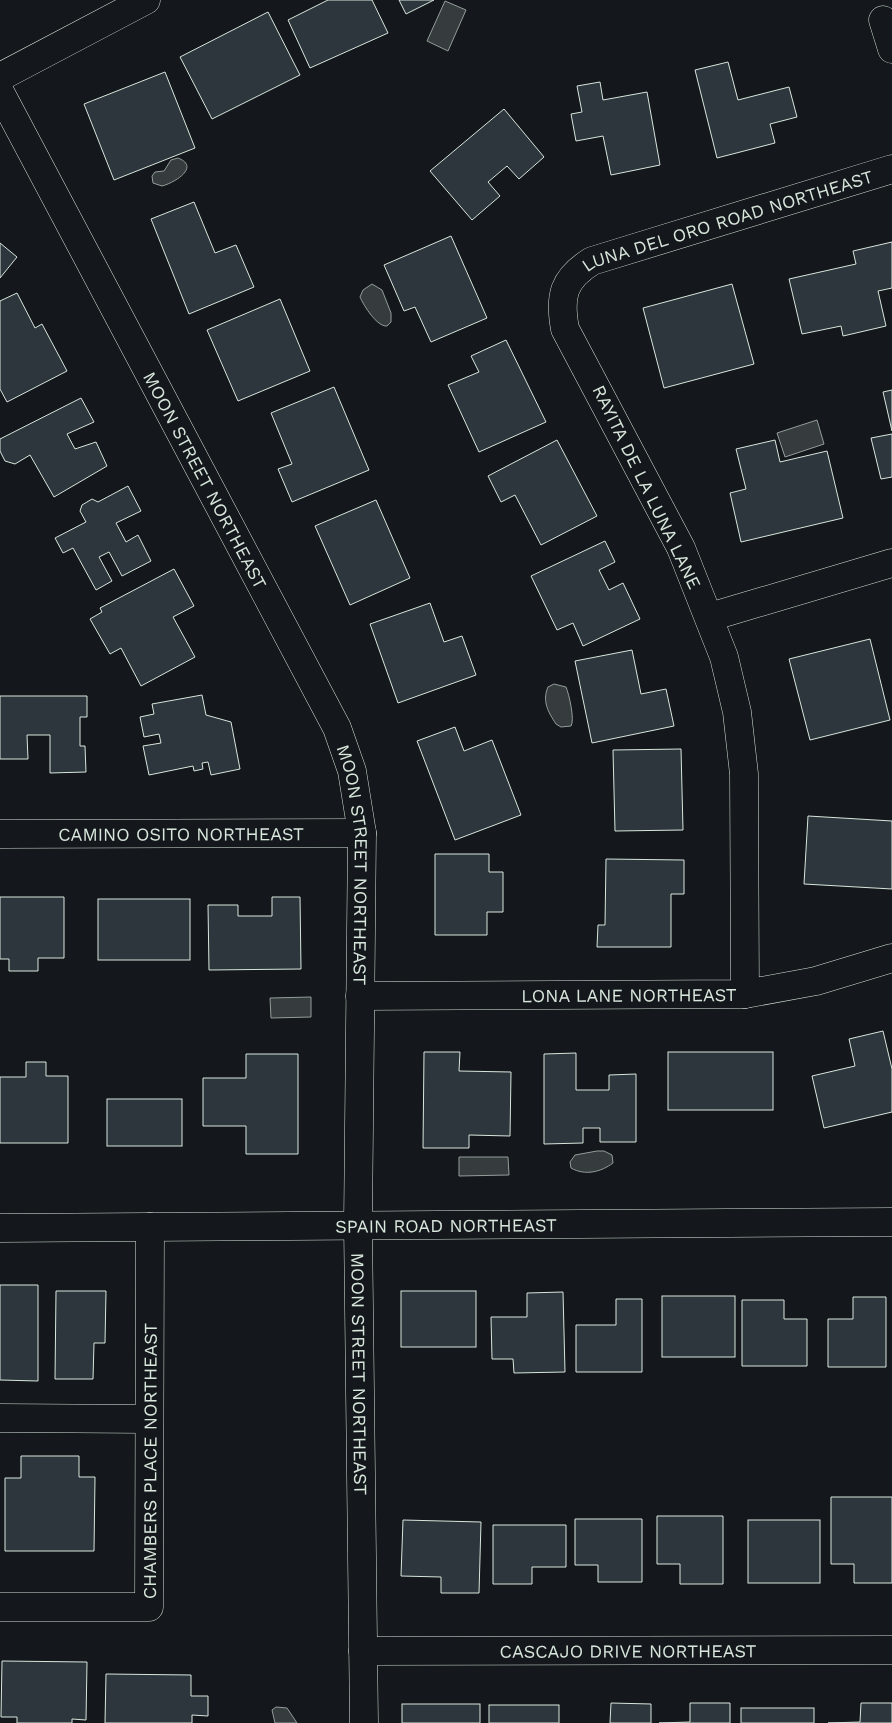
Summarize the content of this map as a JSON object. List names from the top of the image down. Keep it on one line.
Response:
{"streets":{"street":["LUNA DEL ORO ROAD NORTHEAST","MOON STREET NORTHEAST","RAYITA DE LA LUNA LANE","CAMINO OSITO NORTHEAST","LONA LANE NORTHEAST","SPAIN ROAD NORTHEAST","CHAMBERS PLACE NORTHEAST","CASCAJO DRIVE NORTHEAST"]},"crossings":[["LUNA DEL ORO ROAD NORTHEAST","RAYITA DE LA LUNA LANE"],["MOON STREET NORTHEAST","CAMINO OSITO NORTHEAST"],["MOON STREET NORTHEAST","LONA LANE NORTHEAST"],["MOON STREET NORTHEAST","SPAIN ROAD NORTHEAST"],["MOON STREET NORTHEAST","CASCAJO DRIVE NORTHEAST"],["RAYITA DE LA LUNA LANE","LONA LANE NORTHEAST"],["SPAIN ROAD NORTHEAST","CHAMBERS PLACE NORTHEAST"]]}
